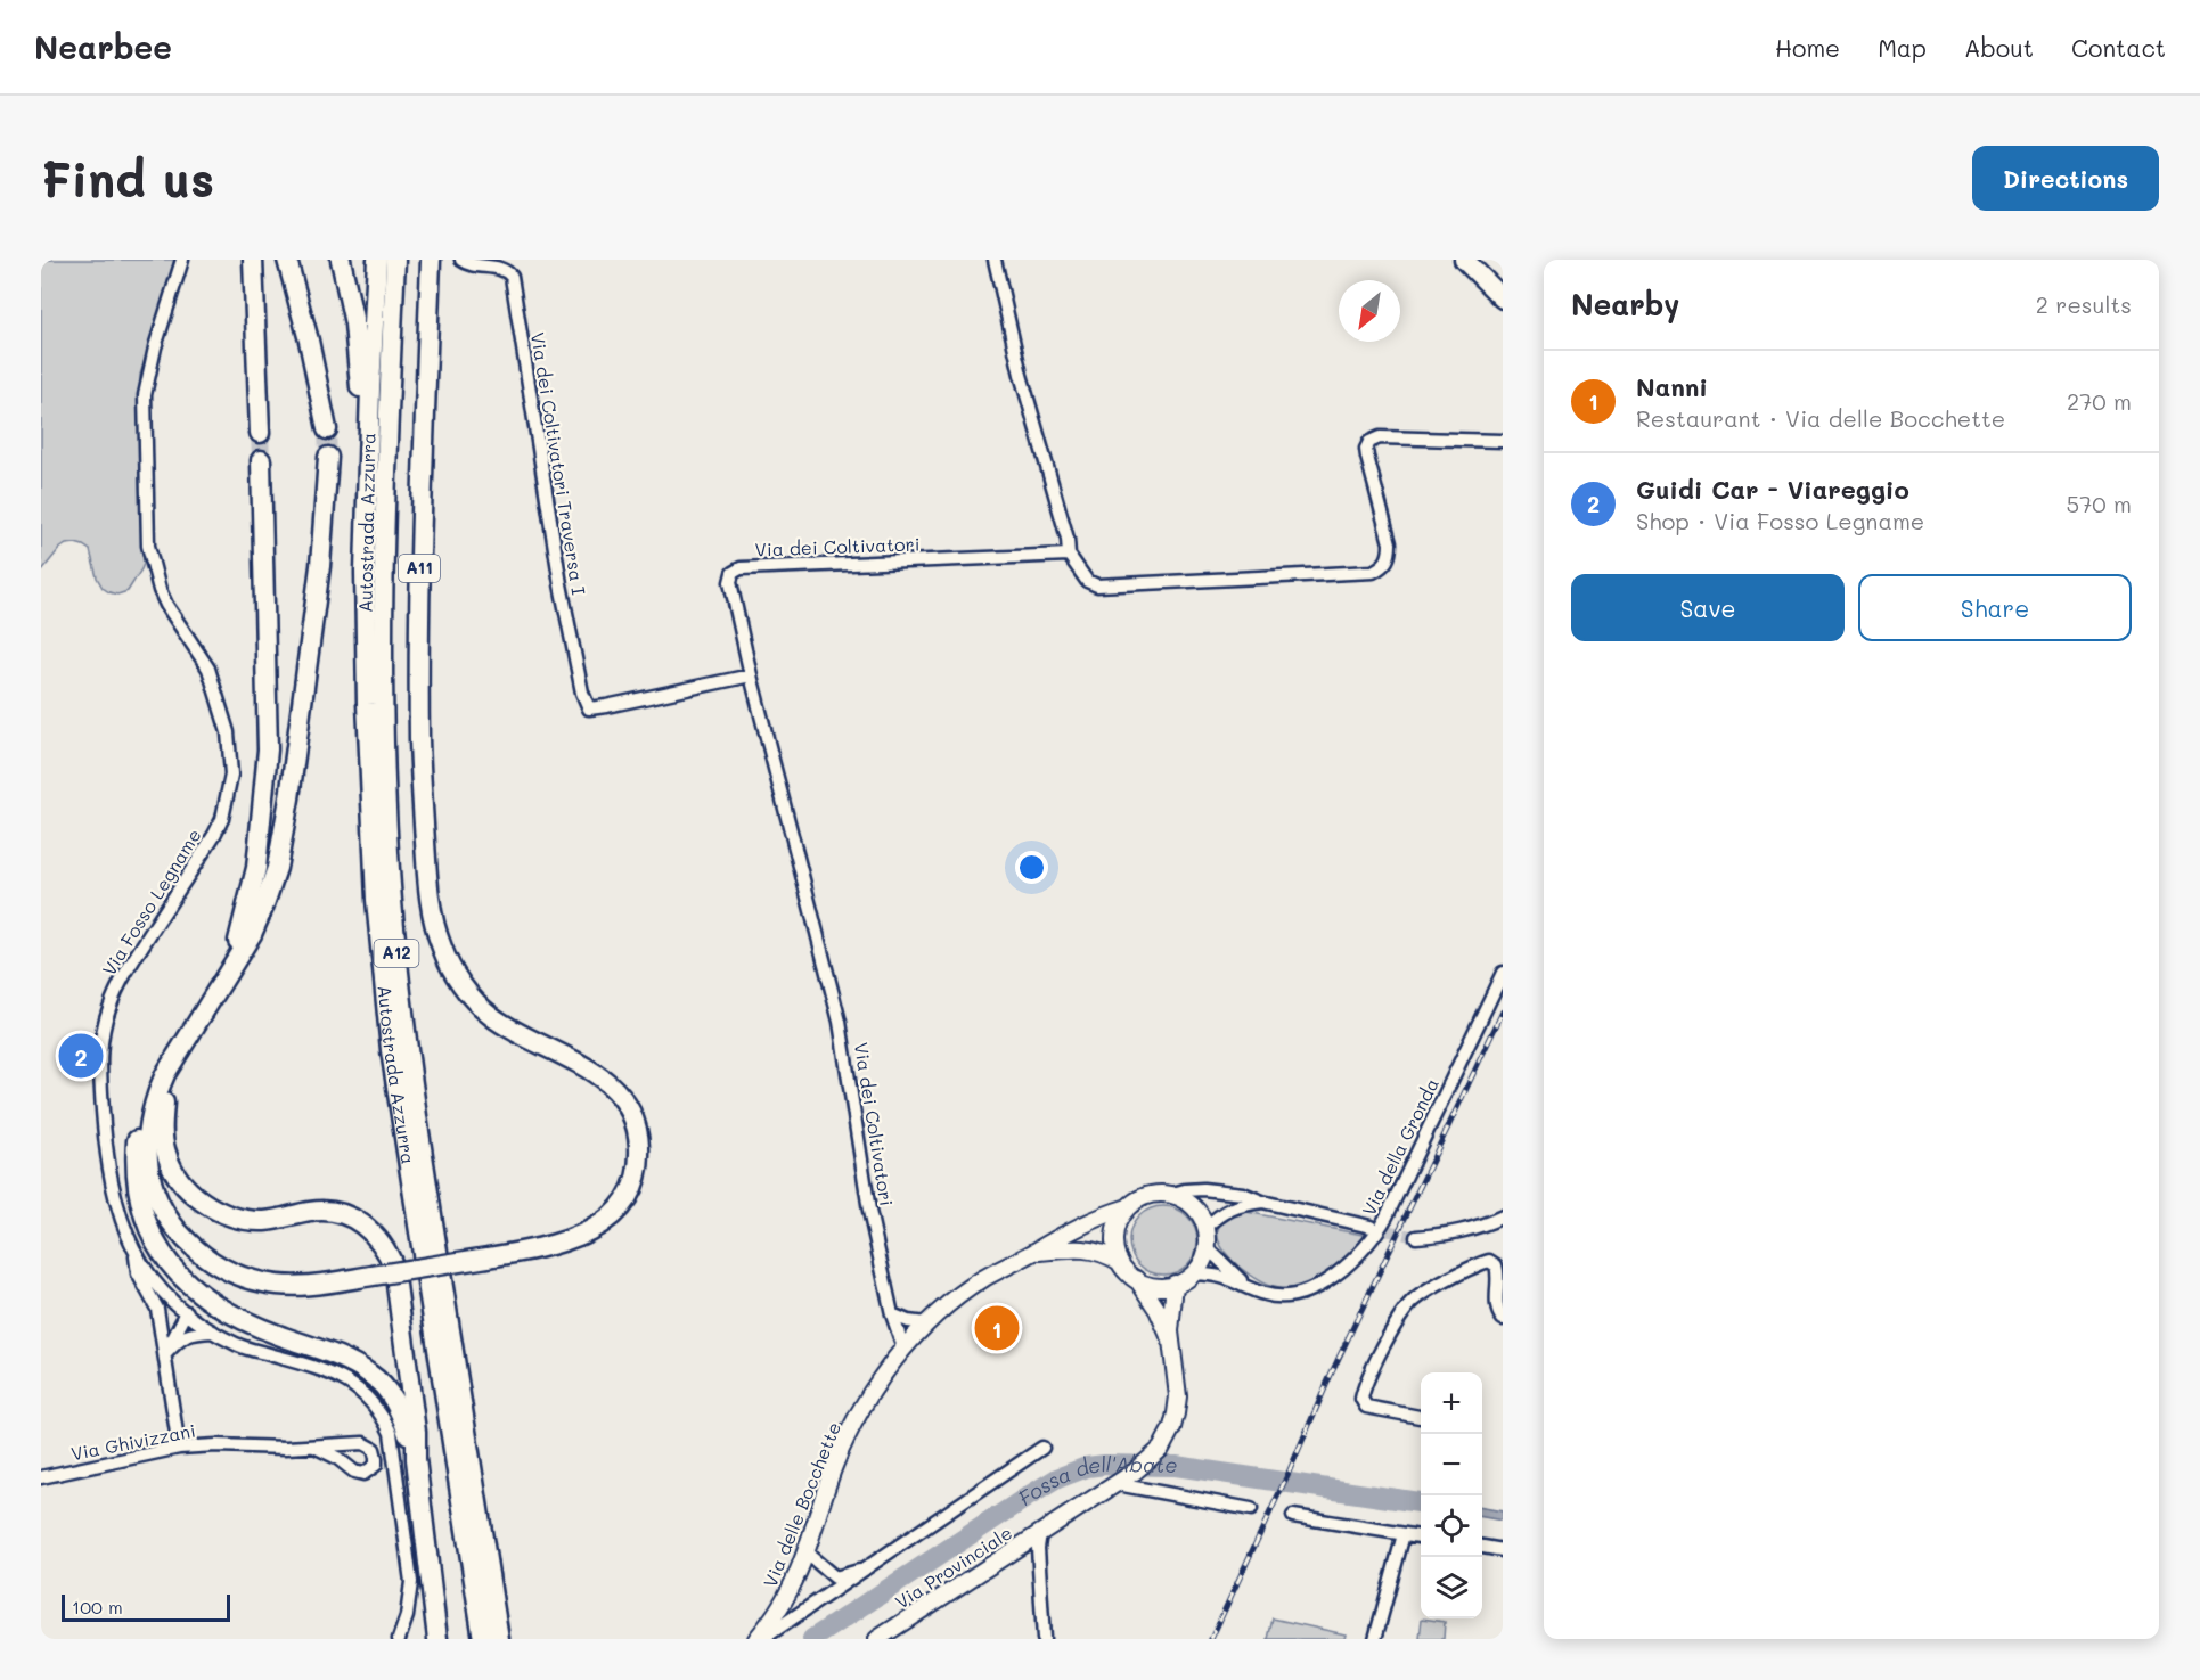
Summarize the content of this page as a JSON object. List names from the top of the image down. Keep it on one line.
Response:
{"streets":{"highway":["Autostrada Azzurra","A11","A12"],"main road":["Via delle Bocchette","Via Provinciale"],"street":["Via dei Coltivatori Traversa I","Via dei Coltivatori","Via Fosso Legname","Via della Gronda","Via Ghivizzani"]},"crossings":[["Via dei Coltivatori Traversa I","Via dei Coltivatori"],["Via dei Coltivatori","Via delle Bocchette"],["Via della Gronda","Via delle Bocchette"],["Via della Gronda","Via Provinciale"],["Via delle Bocchette","Via Provinciale"]],"water":["Fossa dell'Abate"],"scale_bar":"100 m","north":"bottom left","page":{"header":"Nearbee","nav":["Home","Map","About","Contact"],"buttons":["Directions",["Save","Share"]],"title":"Find us","heading":["Nearby","2 results"],"list":[{"mark":"1","name":"Nanni","note":"Restaurant · Via delle Bocchette","value":"270 m"},{"mark":"2","name":"Guidi Car - Viareggio","note":"Shop · Via Fosso Legname","value":"570 m"}],"pins":["2","1"],"map_buttons":["+","−"],"scale":"100 m"}}
